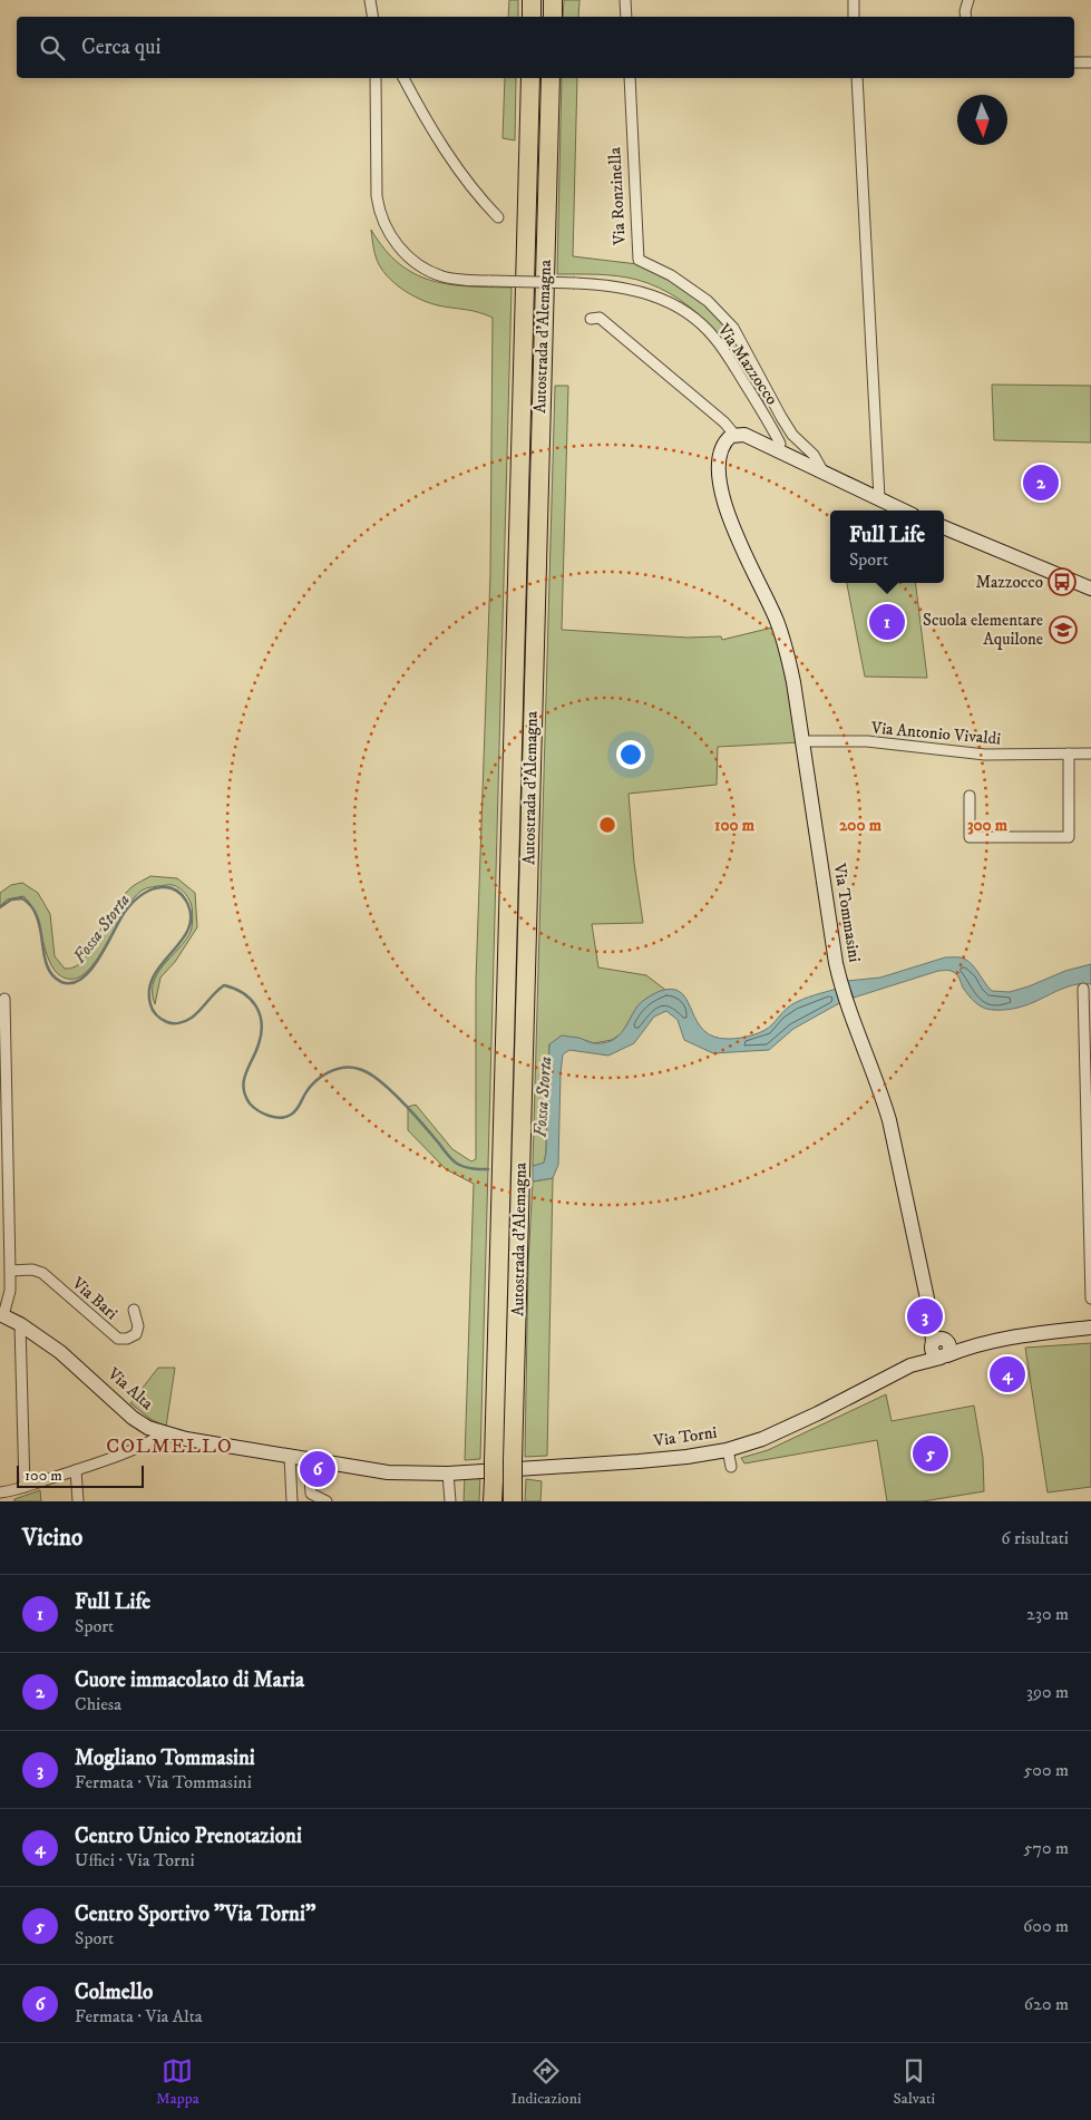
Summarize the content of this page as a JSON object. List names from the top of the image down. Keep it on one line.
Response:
{"streets":{"highway":["Autostrada d'Alemagna"],"street":["Via Ronzinella","Via Mazzocco","Via Antonio Vivaldi","Via Tommasini","Via Bari","Via Alta","Via Torni"]},"crossings":[["Via Antonio Vivaldi","Via Tommasini"],["Via Tommasini","Via Torni"],["Via Alta","Via Torni"]],"districts":["COLMELLO"],"water":["Fossa Storta"],"places":{"bus stop":["Mazzocco"],"school or university":["Scuola elementare Aquilone"]},"scale_bar":"100 m","north":"bottom","page":{"search":"Cerca qui","pins":["2","1","3","4","5","6"],"popup":["Full Life","Sport"],"scale":"100 m","heading":["Vicino","6 risultati"],"list":[{"mark":"1","name":"Full Life","note":"Sport","value":"230 m"},{"mark":"2","name":"Cuore immacolato di Maria","note":"Chiesa","value":"390 m"},{"mark":"3","name":"Mogliano Tommasini","note":"Fermata · Via Tommasini","value":"500 m"},{"mark":"4","name":"Centro Unico Prenotazioni","note":"Uffici · Via Torni","value":"570 m"},{"mark":"5","name":"Centro Sportivo \"Via Torni\"","note":"Sport","value":"600 m"},{"mark":"6","name":"Colmello","note":"Fermata · Via Alta","value":"620 m"}],"nav":["Mappa","Indicazioni","Salvati"]},"rings":["100 m","200 m","300 m"]}
